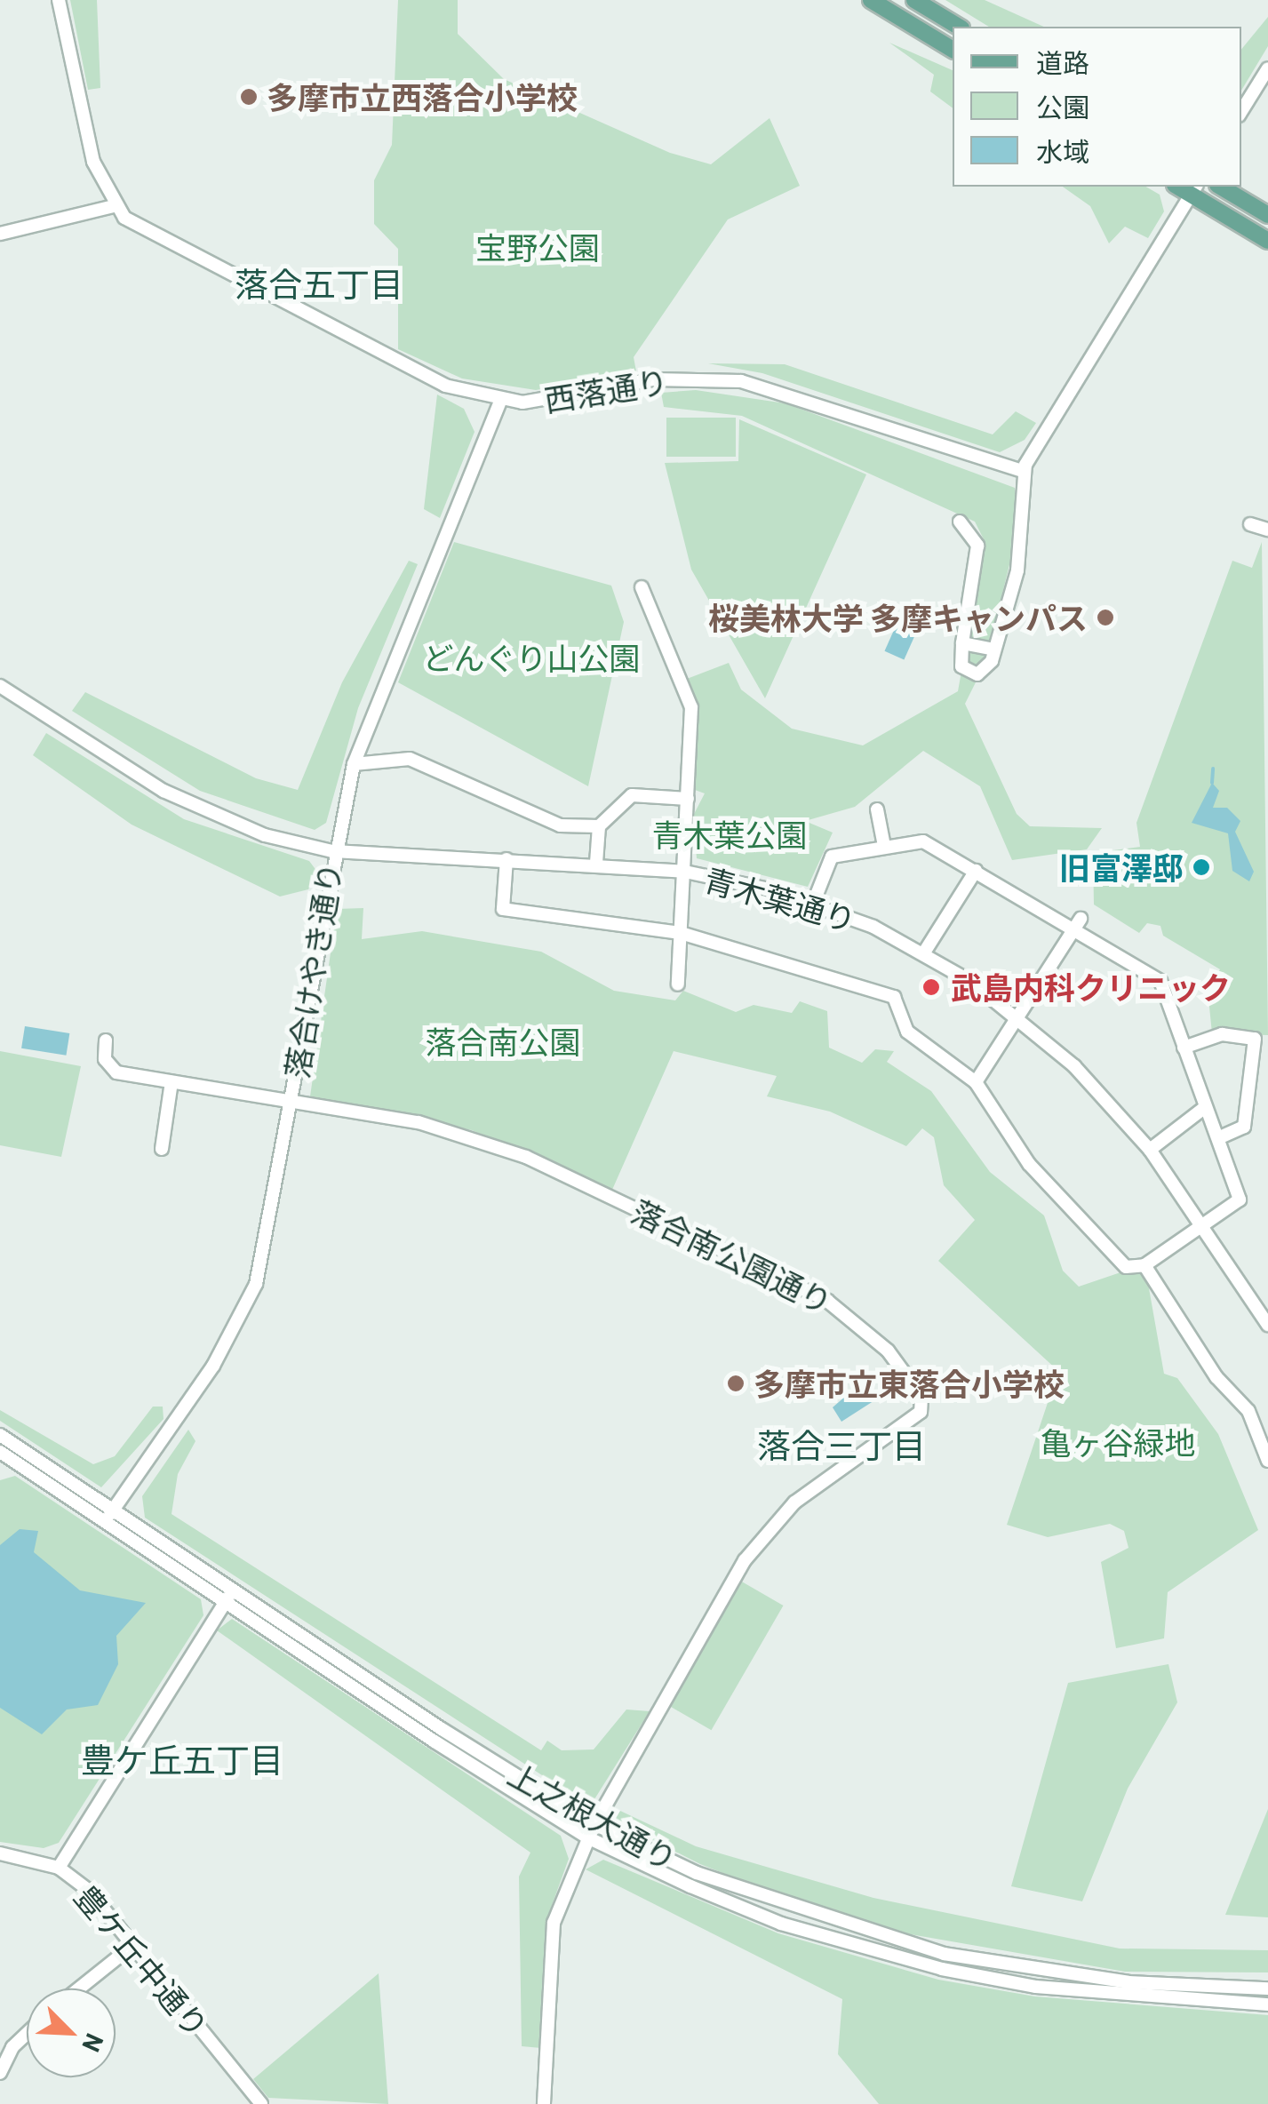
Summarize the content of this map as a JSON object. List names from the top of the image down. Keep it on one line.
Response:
{"streets":{"street":["西落通り","青木葉通り","落合けやき通り","落合南公園通り","上之根大通り","豊ケ丘中通り"]},"crossings":[["西落通り","落合けやき通り"],["青木葉通り","落合けやき通り"],["落合けやき通り","落合南公園通り"],["落合けやき通り","上之根大通り"],["落合南公園通り","上之根大通り"]],"districts":["落合五丁目","落合三丁目","豊ケ丘五丁目"],"parks":["宝野公園","どんぐり山公園","青木葉公園","落合南公園","亀ヶ谷緑地"],"places":["多摩市立西落合小学校","桜美林大学 多摩キャンパス","旧富澤邸","武島内科クリニック","多摩市立東落合小学校"],"legend":["道路","公園","水域"],"north":"bottom right"}
